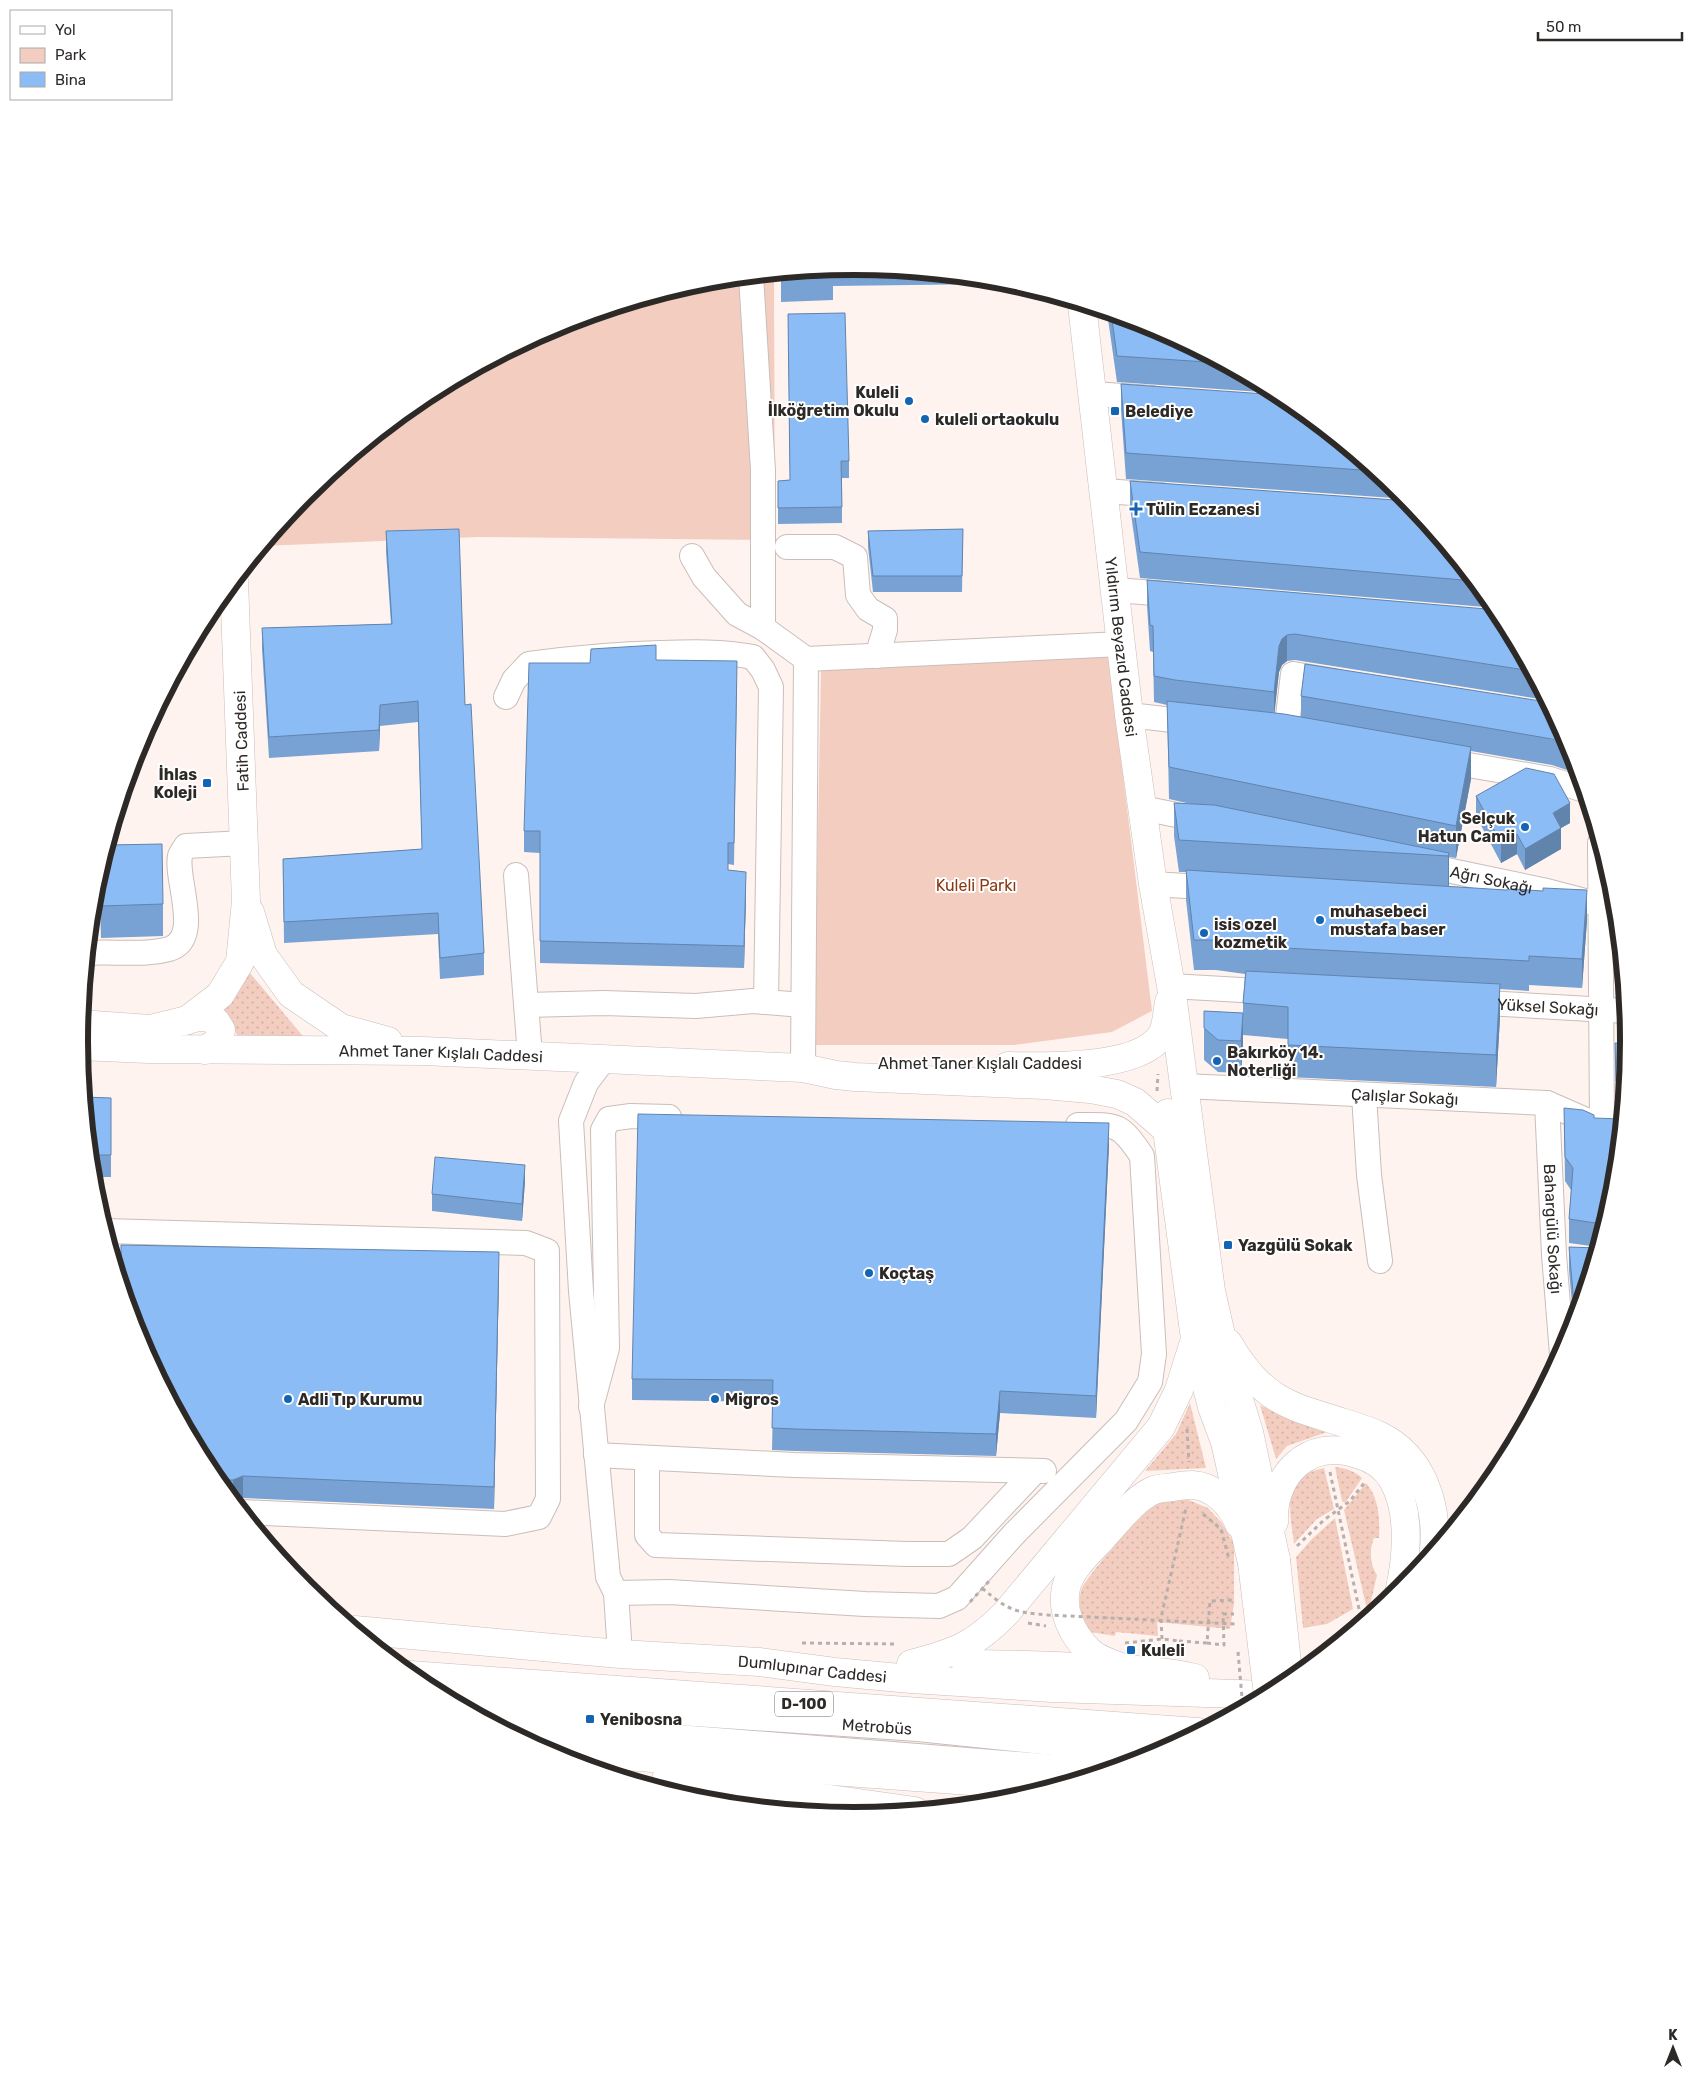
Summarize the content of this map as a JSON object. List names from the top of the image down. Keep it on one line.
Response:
{"streets":{"main road":["Yıldırım Beyazıd Caddesi","Fatih Caddesi","Ahmet Taner Kışlalı Caddesi","Dumlupınar Caddesi","D-100"],"street":["Ağrı Sokağı","Yüksel Sokağı","Çalışlar Sokağı","Bahargülü Sokağı","Metrobüs"]},"crossings":[["Yıldırım Beyazıd Caddesi","Ahmet Taner Kışlalı Caddesi"],["Yıldırım Beyazıd Caddesi","Çalışlar Sokağı"],["Çalışlar Sokağı","Bahargülü Sokağı"]],"parks":["Kuleli Parkı"],"places":{"other":["Kuleli İlköğretim Okulu","kuleli ortaokulu","Selçuk Hatun Camii","muhasebeci mustafa baser","isis ozel kozmetik","Bakırköy 14. Noterliği","Koçtaş","Adli Tıp Kurumu","Migros"],"transit":["Belediye","İhlas Koleji","Yazgülü Sokak","Kuleli","Yenibosna"],"health":["Tülin Eczanesi"]},"legend":["Yol","Park","Bina"],"scale_bar":"50 m","north":"top"}
